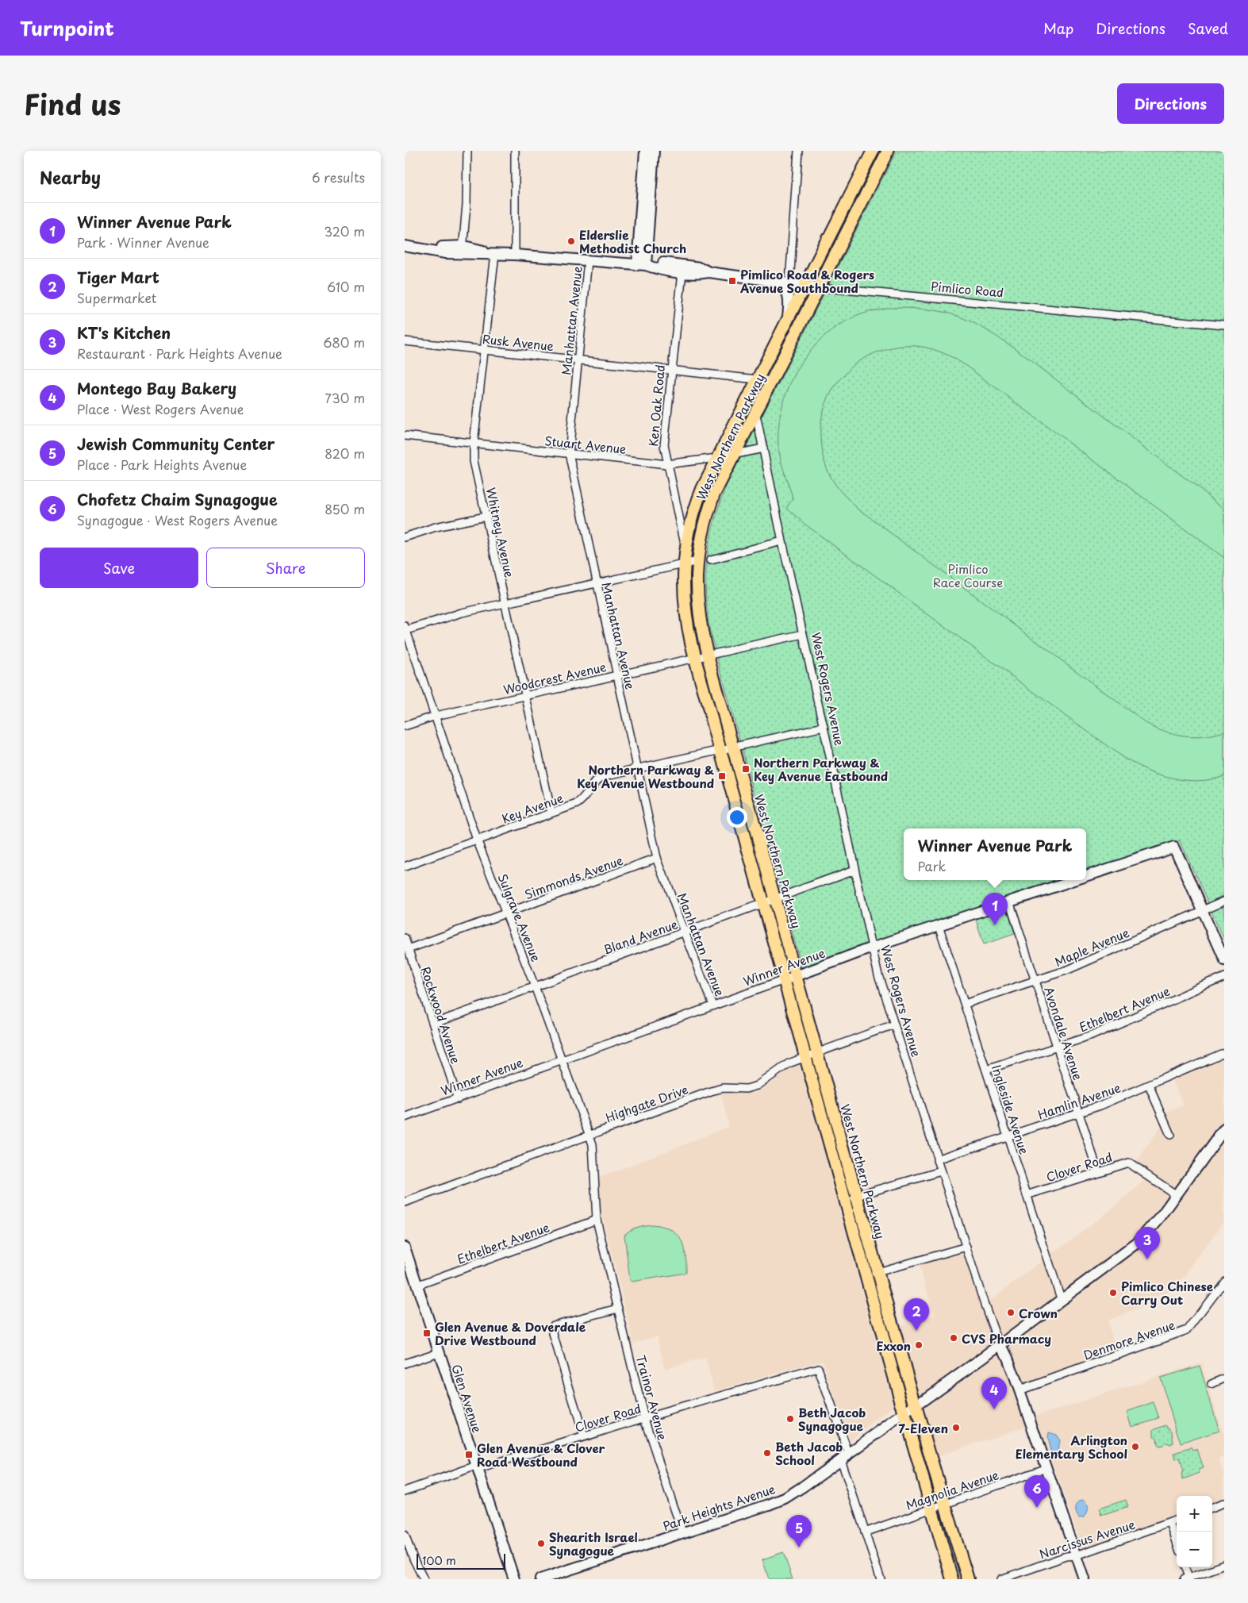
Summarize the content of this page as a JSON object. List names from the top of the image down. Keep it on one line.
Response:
{"streets":{"main road":["West Northern Parkway"],"street":["Pimlico Road","Manhattan Avenue","Rusk Avenue","Ken Oak Road","Stuart Avenue","Whitney Avenue","Woodcrest Avenue","West Rogers Avenue","Key Avenue","Simmonds Avenue","Sulgrave Avenue","Bland Avenue","Maple Avenue","Winner Avenue","Ethelbert Avenue","Rockwood Avenue","Avondale Avenue","Hamlin Avenue","Highgate Drive","Ingleside Avenue","Clover Road","Denmore Avenue","Trainor Avenue","Glen Avenue","Magnolia Avenue","Park Heights Avenue","Narcissus Avenue"]},"crossings":[["Pimlico Road","Manhattan Avenue"],["Pimlico Road","Ken Oak Road"],["Pimlico Road","West Northern Parkway"],["Pimlico Road","Whitney Avenue"],["Manhattan Avenue","Rusk Avenue"],["Manhattan Avenue","Stuart Avenue"],["Manhattan Avenue","Woodcrest Avenue"],["Manhattan Avenue","Key Avenue"],["Manhattan Avenue","Simmonds Avenue"],["Manhattan Avenue","Bland Avenue"],["Manhattan Avenue","Winner Avenue"],["Rusk Avenue","Ken Oak Road"],["Rusk Avenue","West Northern Parkway"],["Rusk Avenue","Whitney Avenue"],["Ken Oak Road","West Northern Parkway"],["Ken Oak Road","Stuart Avenue"],["West Northern Parkway","Stuart Avenue"],["West Northern Parkway","Woodcrest Avenue"],["West Northern Parkway","West Rogers Avenue"],["West Northern Parkway","Key Avenue"],["West Northern Parkway","Bland Avenue"],["West Northern Parkway","Winner Avenue"],["West Northern Parkway","Highgate Drive"],["West Northern Parkway","Magnolia Avenue"],["West Northern Parkway","Park Heights Avenue"],["Stuart Avenue","Whitney Avenue"],["Stuart Avenue","West Rogers Avenue"],["Whitney Avenue","Woodcrest Avenue"],["Whitney Avenue","Key Avenue"],["Woodcrest Avenue","West Rogers Avenue"],["Woodcrest Avenue","Sulgrave Avenue"],["West Rogers Avenue","Key Avenue"],["West Rogers Avenue","Bland Avenue"],["West Rogers Avenue","Winner Avenue"],["West Rogers Avenue","Hamlin Avenue"],["West Rogers Avenue","Highgate Drive"],["West Rogers Avenue","Denmore Avenue"],["West Rogers Avenue","Magnolia Avenue"],["West Rogers Avenue","Park Heights Avenue"],["West Rogers Avenue","Narcissus Avenue"],["Key Avenue","Sulgrave Avenue"],["Simmonds Avenue","Sulgrave Avenue"],["Simmonds Avenue","Rockwood Avenue"],["Sulgrave Avenue","Bland Avenue"],["Sulgrave Avenue","Winner Avenue"],["Sulgrave Avenue","Ethelbert Avenue"],["Sulgrave Avenue","Highgate Drive"],["Sulgrave Avenue","Trainor Avenue"],["Bland Avenue","Rockwood Avenue"],["Maple Avenue","Winner Avenue"],["Maple Avenue","Avondale Avenue"],["Maple Avenue","Ingleside Avenue"],["Winner Avenue","Rockwood Avenue"],["Winner Avenue","Avondale Avenue"],["Winner Avenue","Ingleside Avenue"],["Ethelbert Avenue","Avondale Avenue"],["Ethelbert Avenue","Ingleside Avenue"],["Ethelbert Avenue","Trainor Avenue"],["Ethelbert Avenue","Glen Avenue"],["Avondale Avenue","Hamlin Avenue"],["Avondale Avenue","Clover Road"],["Hamlin Avenue","Ingleside Avenue"],["Ingleside Avenue","Clover Road"],["Ingleside Avenue","Park Heights Avenue"],["Clover Road","Trainor Avenue"],["Clover Road","Glen Avenue"],["Clover Road","Park Heights Avenue"],["Trainor Avenue","Park Heights Avenue"]],"parks":["Pimlico Race Course"],"places":{"other":["Elderslie Methodist Church","Pimlico Chinese Carry Out","Crown","CVS Pharmacy","Exxon","Beth Jacob Synagogue","7-Eleven","Arlington Elementary School","Beth Jacob School","Shearith Israel Synagogue"],"transit":["Pimlico Road & Rogers Avenue Southbound","Northern Parkway & Key Avenue Eastbound","Northern Parkway & Key Avenue Westbound","Glen Avenue & Doverdale Drive Westbound","Glen Avenue & Clover Road Westbound"]},"scale_bar":"100 m","page":{"header":"Turnpoint","nav":["Map","Directions","Saved"],"title":"Find us","buttons":["Directions",["Save","Share"]],"heading":["Nearby","6 results"],"list":[{"mark":"1","name":"Winner Avenue Park","note":"Park · Winner Avenue","value":"320 m"},{"mark":"2","name":"Tiger Mart","note":"Supermarket","value":"610 m"},{"mark":"3","name":"KT's Kitchen","note":"Restaurant · Park Heights Avenue","value":"680 m"},{"mark":"4","name":"Montego Bay Bakery","note":"Place · West Rogers Avenue","value":"730 m"},{"mark":"5","name":"Jewish Community Center","note":"Place · Park Heights Avenue","value":"820 m"},{"mark":"6","name":"Chofetz Chaim Synagogue","note":"Synagogue · West Rogers Avenue","value":"850 m"}],"popup":["Winner Avenue Park","Park"],"pins":["1","3","2","4","6","5"],"map_buttons":["+","−"],"scale":"100 m"}}
